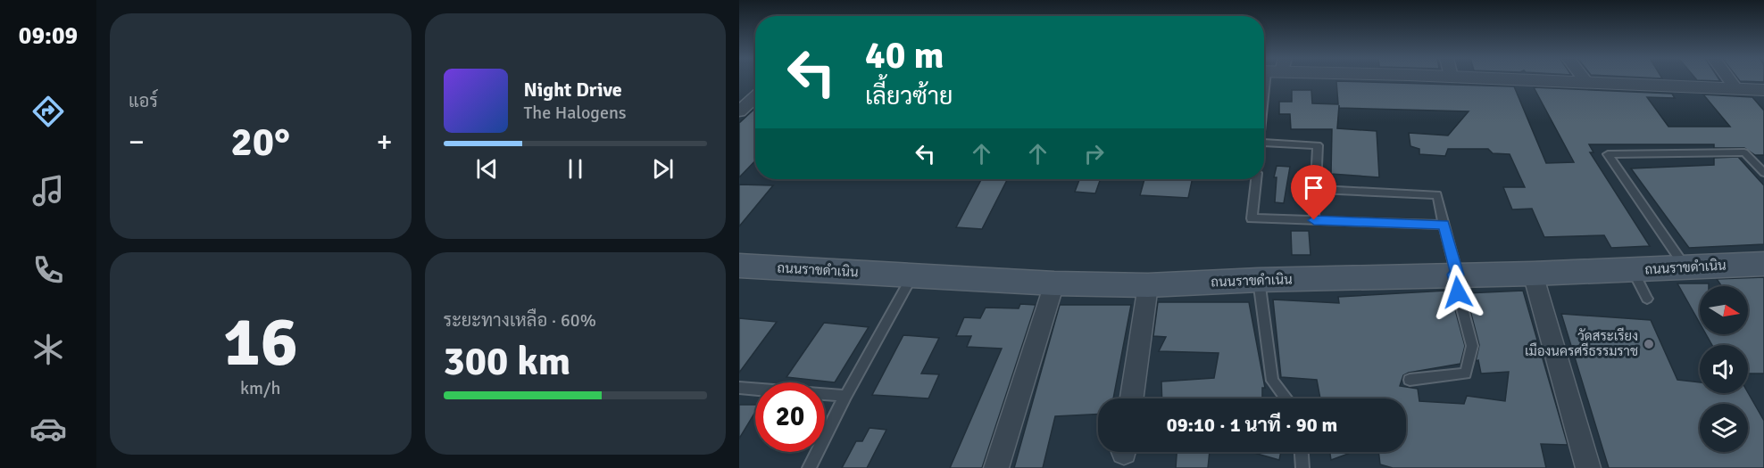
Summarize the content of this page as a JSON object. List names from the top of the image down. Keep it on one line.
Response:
{"streets":{"main road":["ถนนราขดำเนิน"]},"places":["วัดสระเรียง เมืองนครศรีธรรมราช"],"north":"right","page":{"tabs":"09:09","tile":["แอร์",["16","km/h"],["ระยะทางเหลือ · 60%","300 km"]],"turn":["40 m","เลี้ยวซ้าย"],"song":["Night Drive","The Halogens"],"heat":["−","20°","+"],"limit":"20","trip":"09:10 · 1 นาที · 90 m"}}
